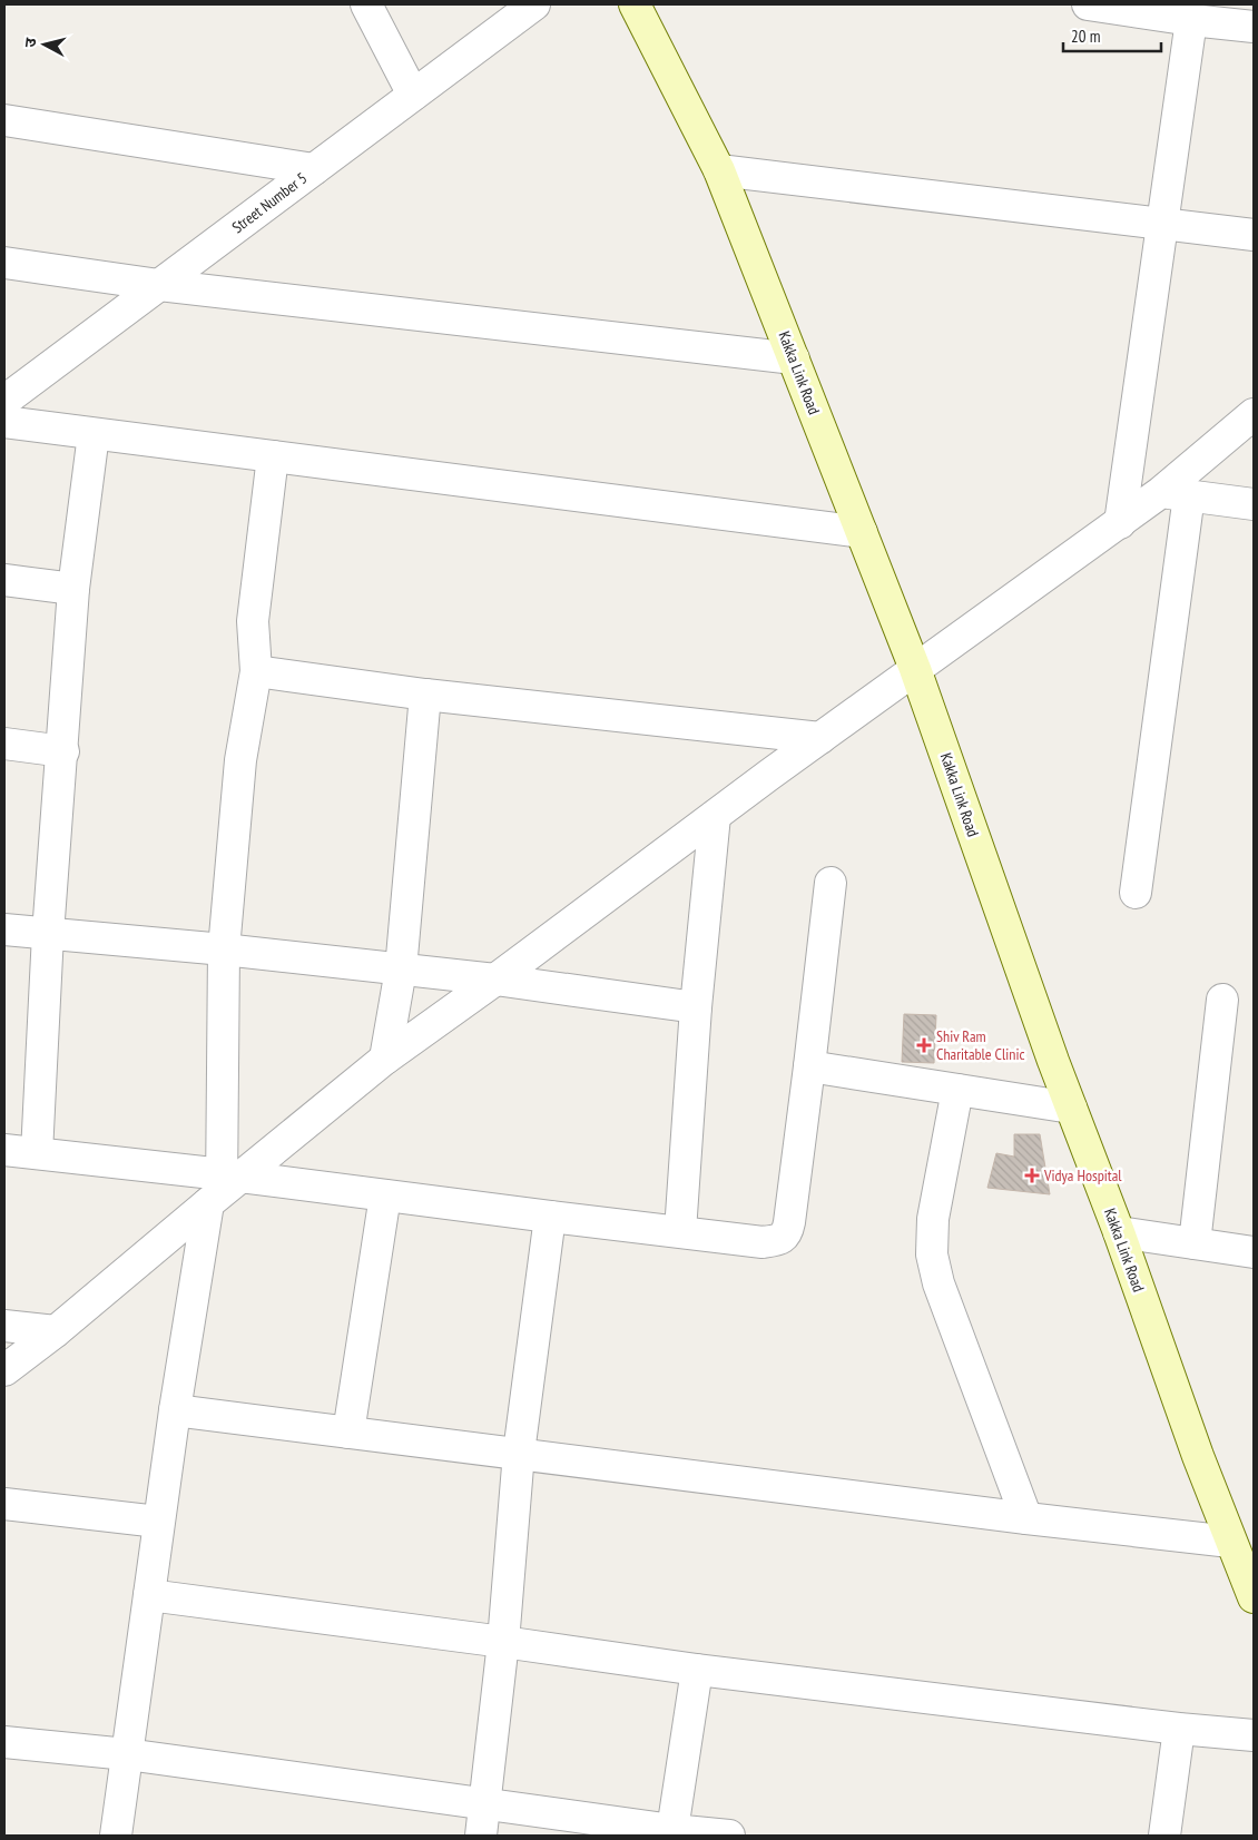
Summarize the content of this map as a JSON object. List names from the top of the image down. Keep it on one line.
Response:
{"streets":{"street":["Street Number 5","Kakka Link Road"]},"places":{"health":["Shiv Ram Charitable Clinic","Vidya Hospital"]},"scale_bar":"20 m","north":"left"}
